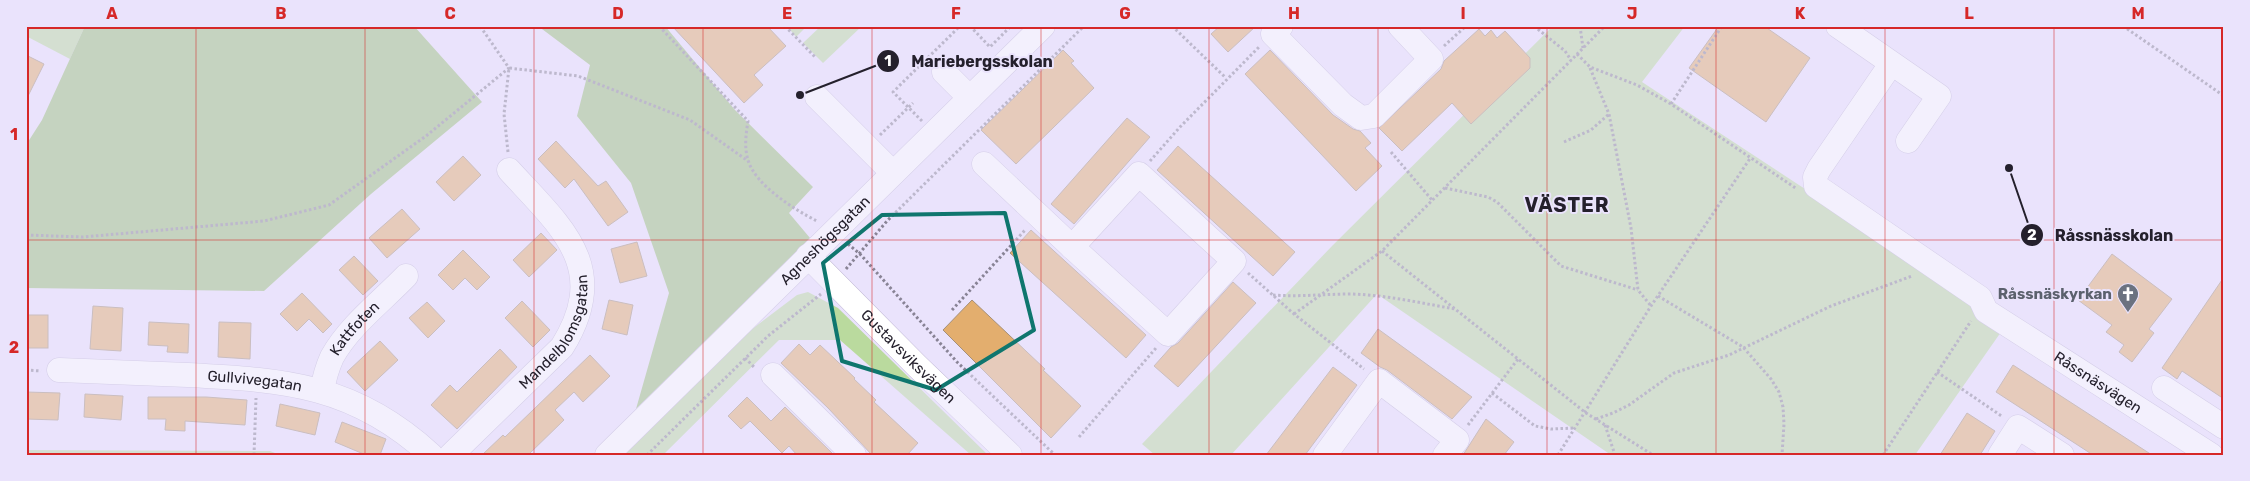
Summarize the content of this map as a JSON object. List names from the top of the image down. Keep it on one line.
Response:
{"streets":{"street":["Agneshögsgatan","Mandelblomsgatan","Kattfoten","Gustavsviksvägen","Gullvivegatan","Råssnäsvägen"]},"crossings":[["Agneshögsgatan","Gustavsviksvägen"],["Kattfoten","Gullvivegatan"]],"districts":["VÄSTER"],"places":{"other":["Mariebergsskolan","Råssnässkolan"],"church":["Råssnäskyrkan"]},"grid":{"columns":["A","B","C","D","E","F","G","H","I","J","K","L","M"],"rows":["1","2"]}}
